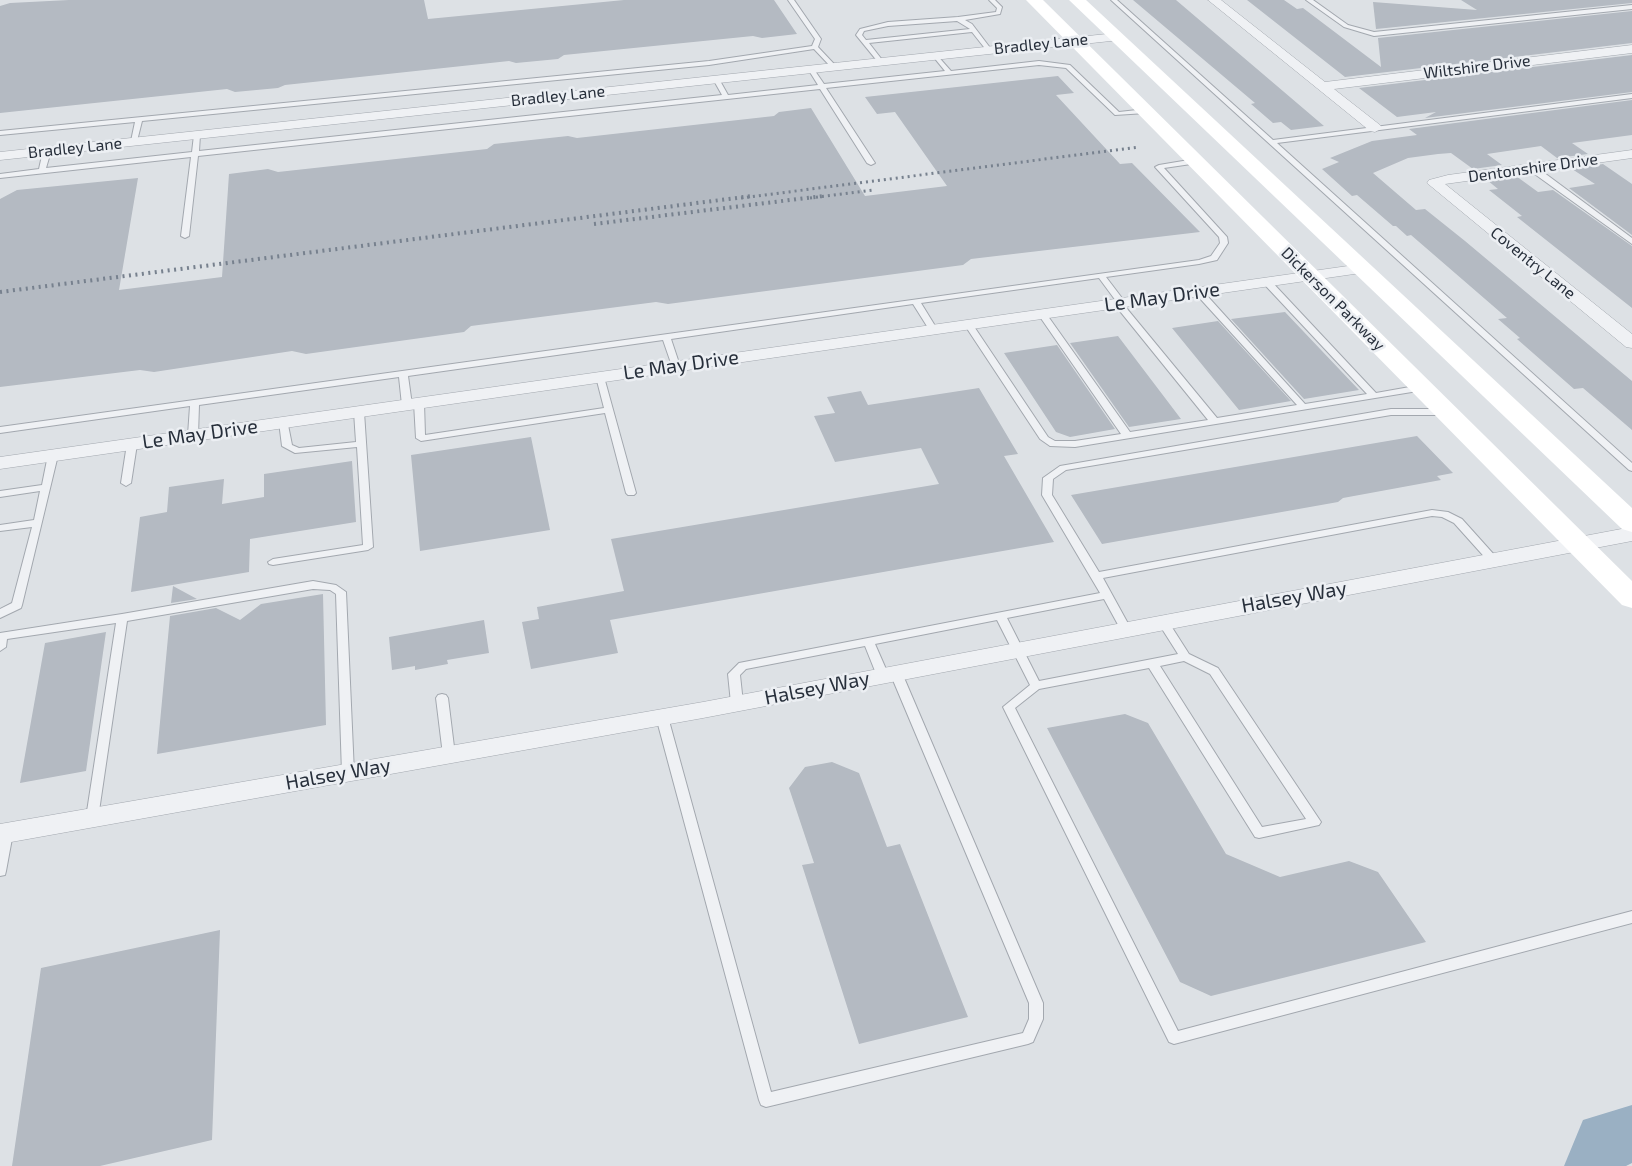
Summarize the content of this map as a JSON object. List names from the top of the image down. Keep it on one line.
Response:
{"streets":{"main road":["Dickerson Parkway"],"street":["Bradley Lane","Wiltshire Drive","Dentonshire Drive","Coventry Lane","Le May Drive","Halsey Way"]},"crossings":[["Bradley Lane","Dickerson Parkway"],["Dentonshire Drive","Coventry Lane"],["Le May Drive","Dickerson Parkway"],["Dickerson Parkway","Halsey Way"]]}
